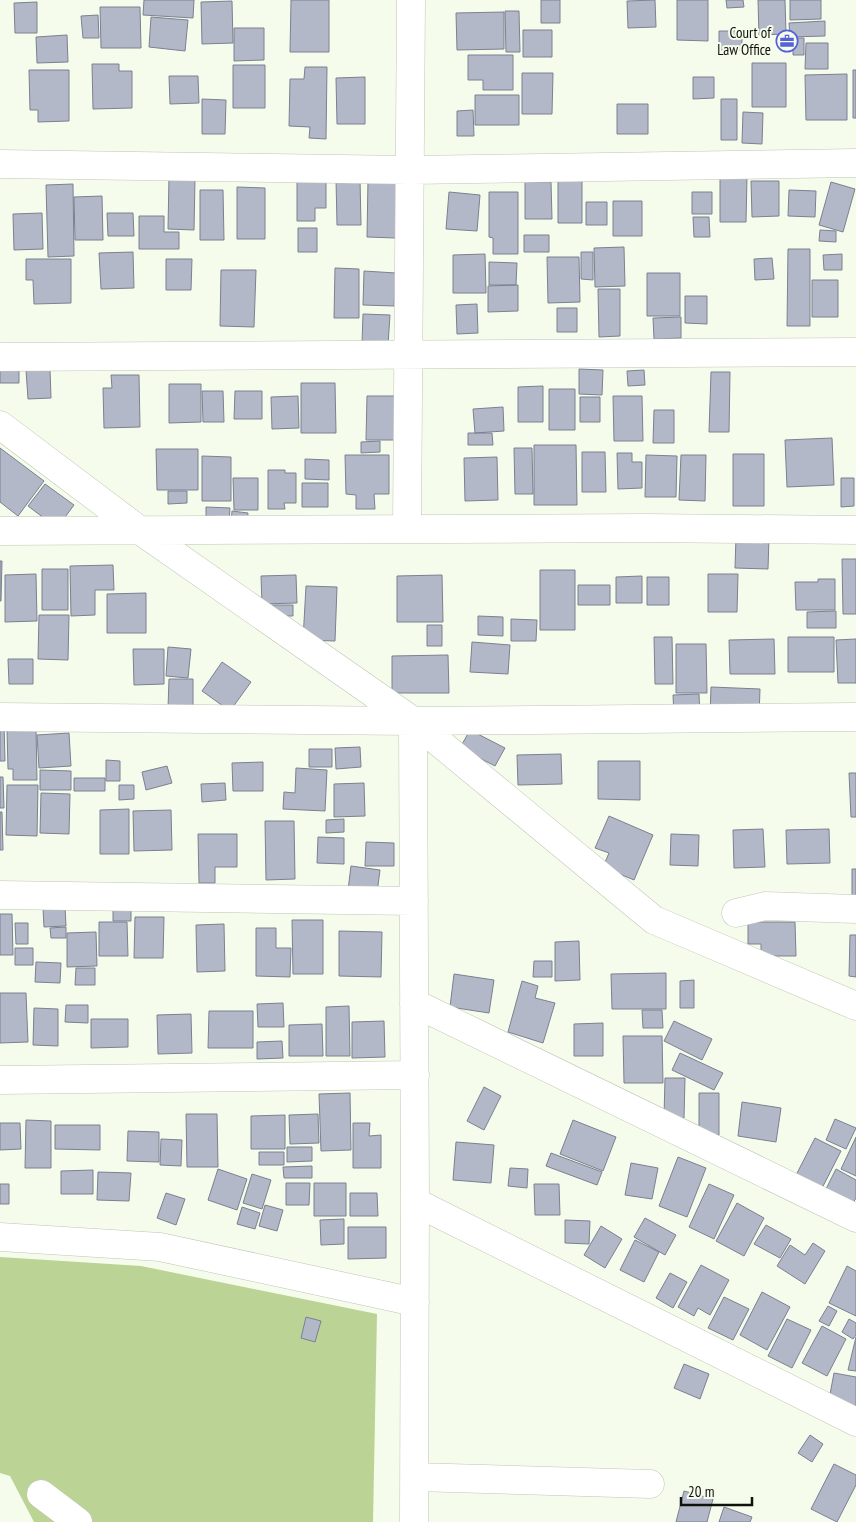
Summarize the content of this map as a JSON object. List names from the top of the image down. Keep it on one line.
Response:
{"places":{"office":["Court of Law Office"]},"scale_bar":"20 m"}
